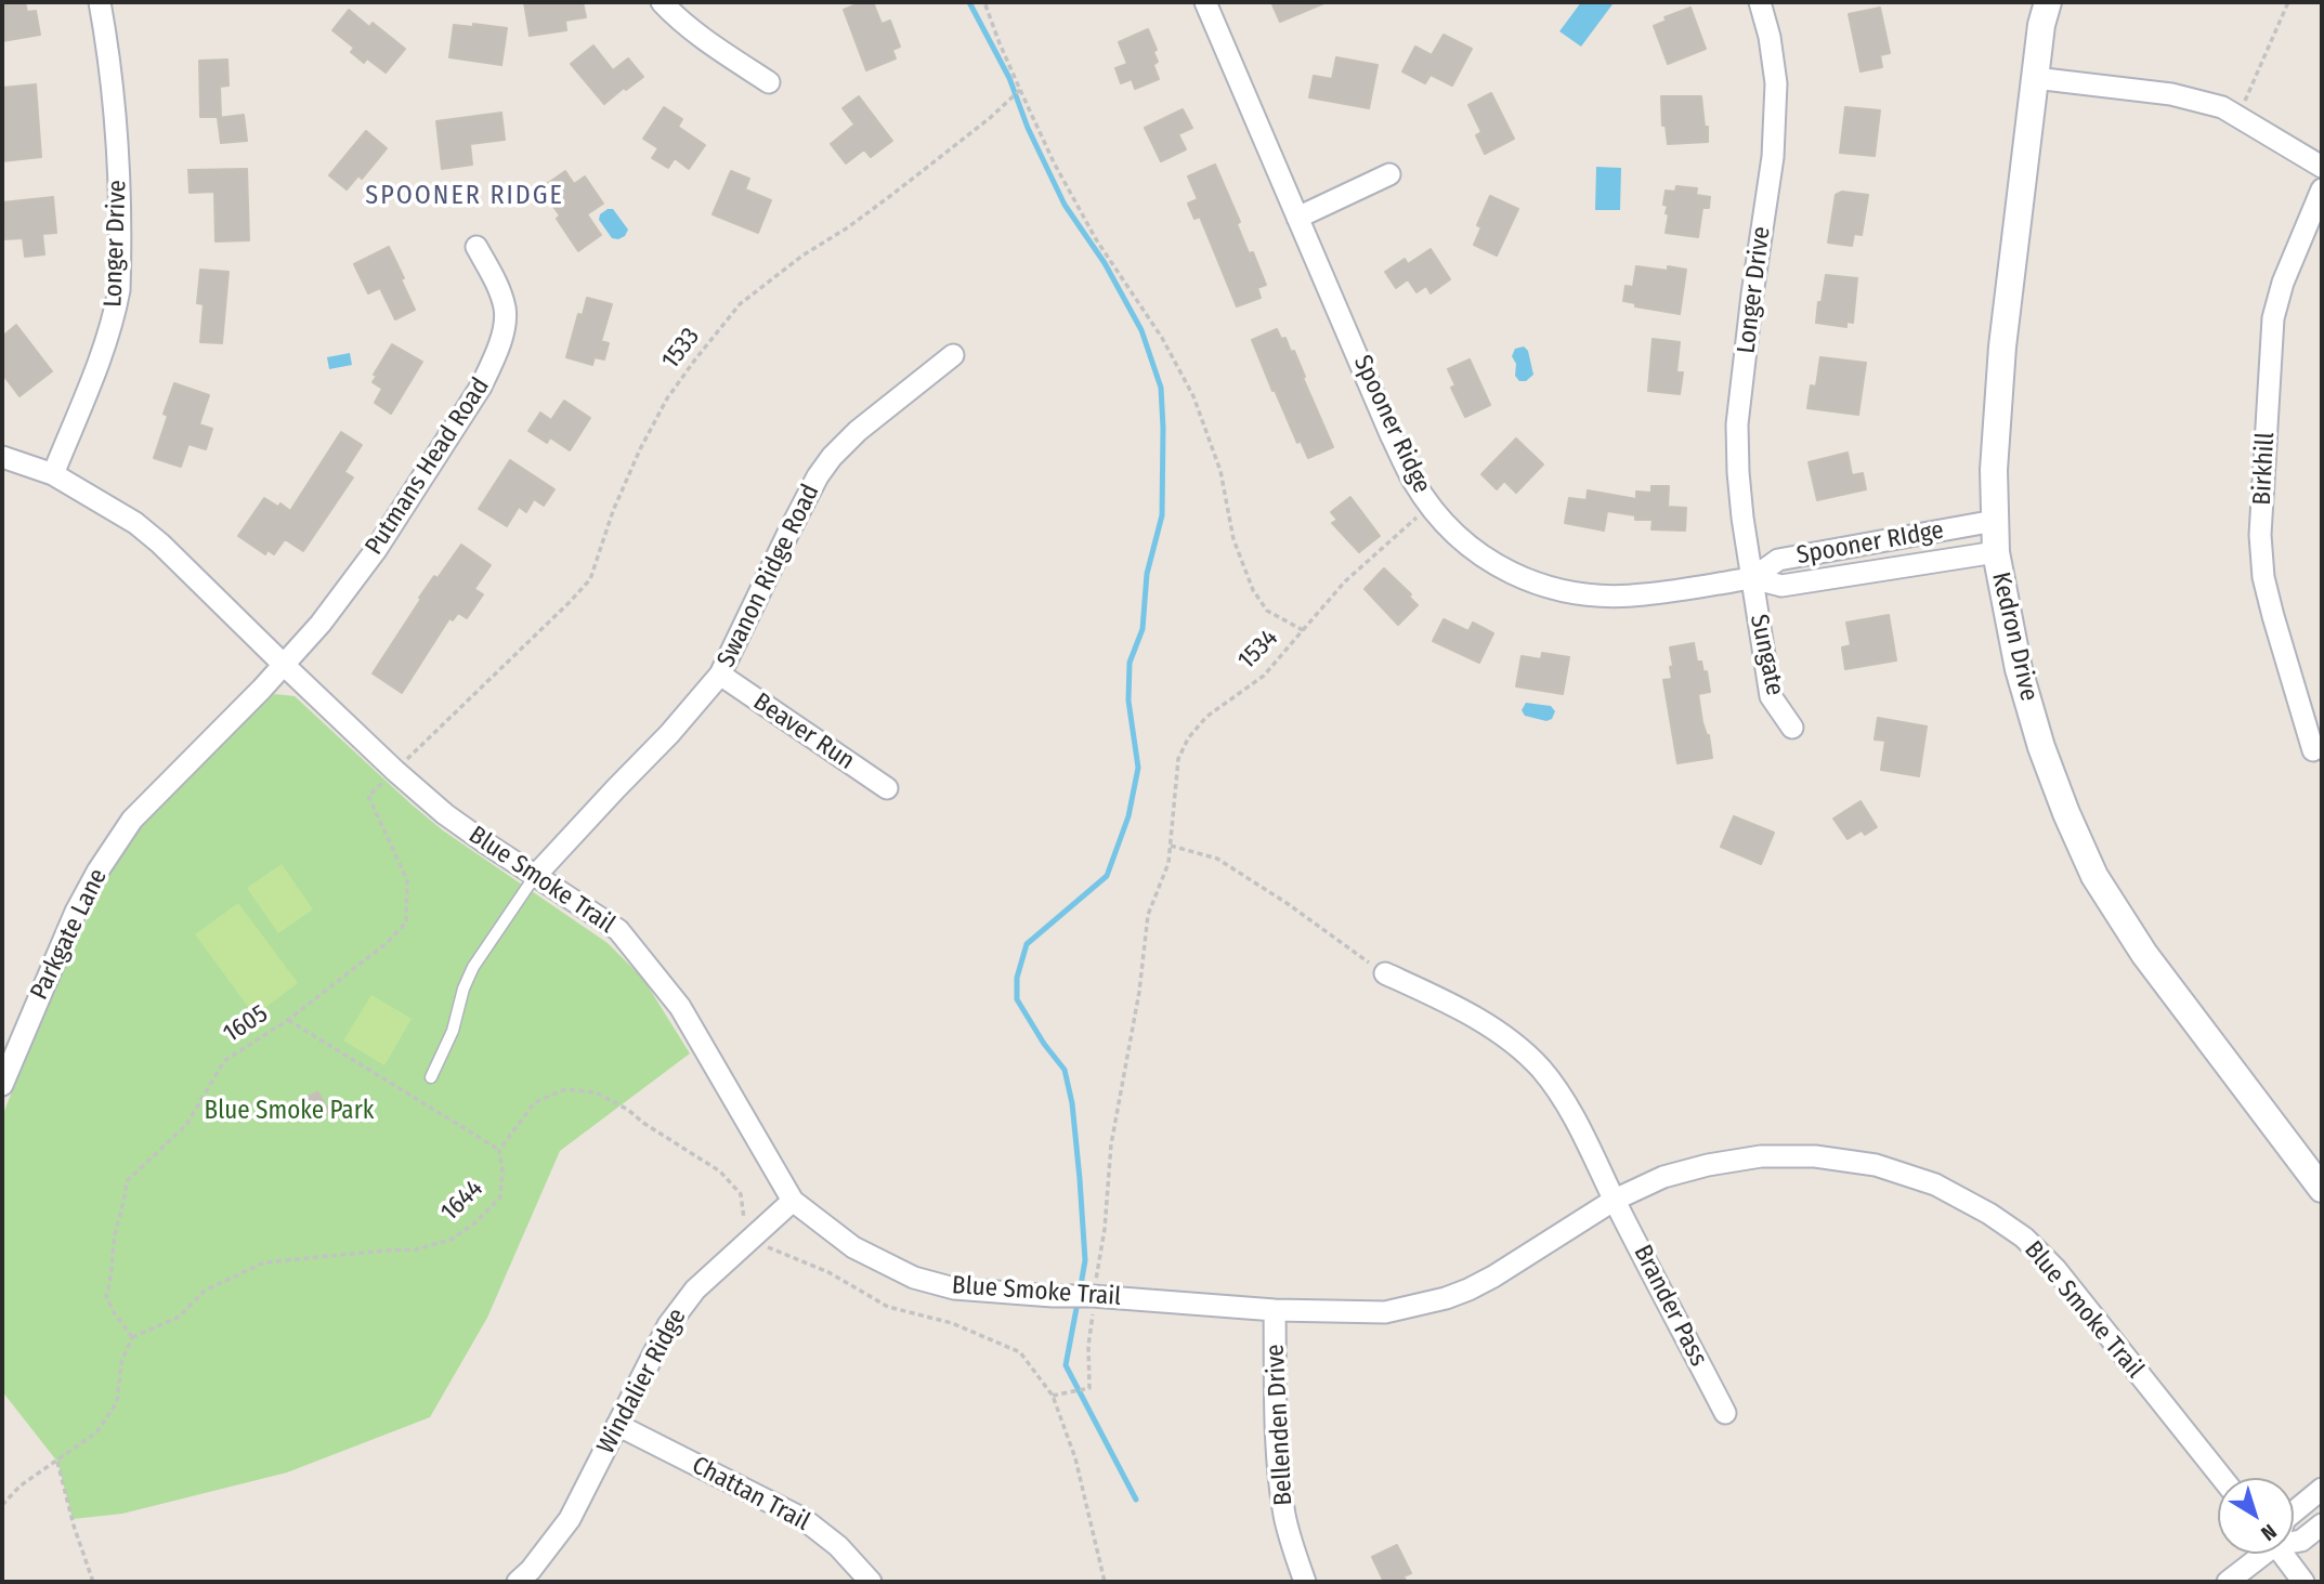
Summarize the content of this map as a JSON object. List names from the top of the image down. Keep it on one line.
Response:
{"streets":{"street":["Longer Drive","Spooner Ridge","Putmans Head Road","Birkhill","Spooner RIdge","Swanon Ridge Road","Kedron Drive","Sungate","Beaver Run","Blue Smoke Trail","Parkgate Lane","Brander Pass","Windalier Ridge","Bellenden Drive","Chattan Trail"],"path":["1533","1534","1605","1644"]},"crossings":[["Longer Drive","Spooner Ridge"],["Longer Drive","Spooner RIdge"],["Longer Drive","Sungate"],["Longer Drive","Blue Smoke Trail"],["1533","1534"],["1533","Blue Smoke Trail"],["1533","1605"],["Spooner Ridge","Spooner RIdge"],["Spooner Ridge","Kedron Drive"],["Spooner Ridge","Sungate"],["Putmans Head Road","Blue Smoke Trail"],["Putmans Head Road","Parkgate Lane"],["Spooner RIdge","Kedron Drive"],["Spooner RIdge","Sungate"],["Swanon Ridge Road","Beaver Run"],["Swanon Ridge Road","Blue Smoke Trail"],["1534","Blue Smoke Trail"],["Blue Smoke Trail","Parkgate Lane"],["Blue Smoke Trail","1605"],["Blue Smoke Trail","Brander Pass"],["Blue Smoke Trail","Windalier Ridge"],["Blue Smoke Trail","Bellenden Drive"],["1605","1644"],["Windalier Ridge","Chattan Trail"]],"districts":["SPOONER RIDGE"],"parks":["Blue Smoke Park"],"north":"bottom right"}
